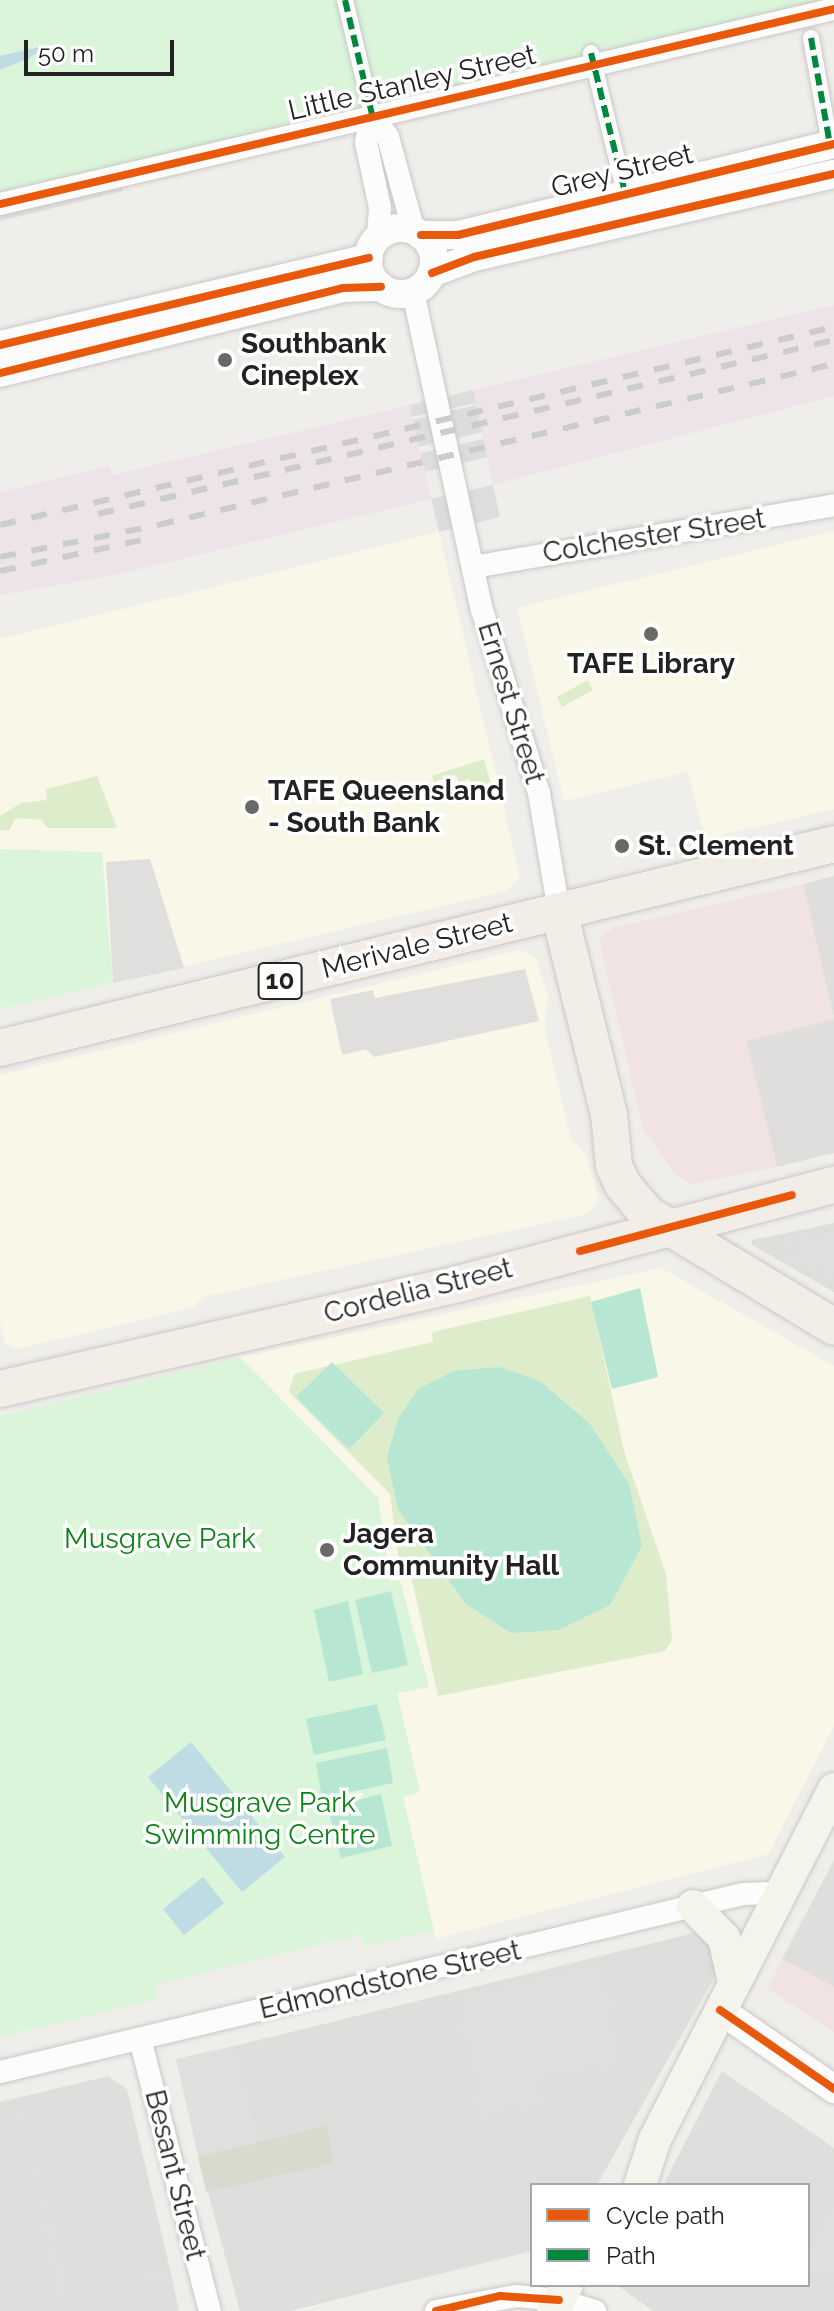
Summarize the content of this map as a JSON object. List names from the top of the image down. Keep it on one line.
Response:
{"streets":{"main road":["Ernest Street","Merivale Street","10","Cordelia Street"],"street":["Little Stanley Street","Grey Street","Colchester Street","Edmondstone Street","Besant Street"]},"crossings":[["Grey Street","Ernest Street"],["Colchester Street","Ernest Street"],["Ernest Street","Merivale Street"],["Ernest Street","Cordelia Street"],["Edmondstone Street","Besant Street"]],"parks":["Musgrave Park","Musgrave Park Swimming Centre"],"places":["Southbank Cineplex","TAFE Library","TAFE Queensland - South Bank","St. Clement","Jagera Community Hall"],"legend":["Cycle path","Path"],"scale_bar":"50 m"}
